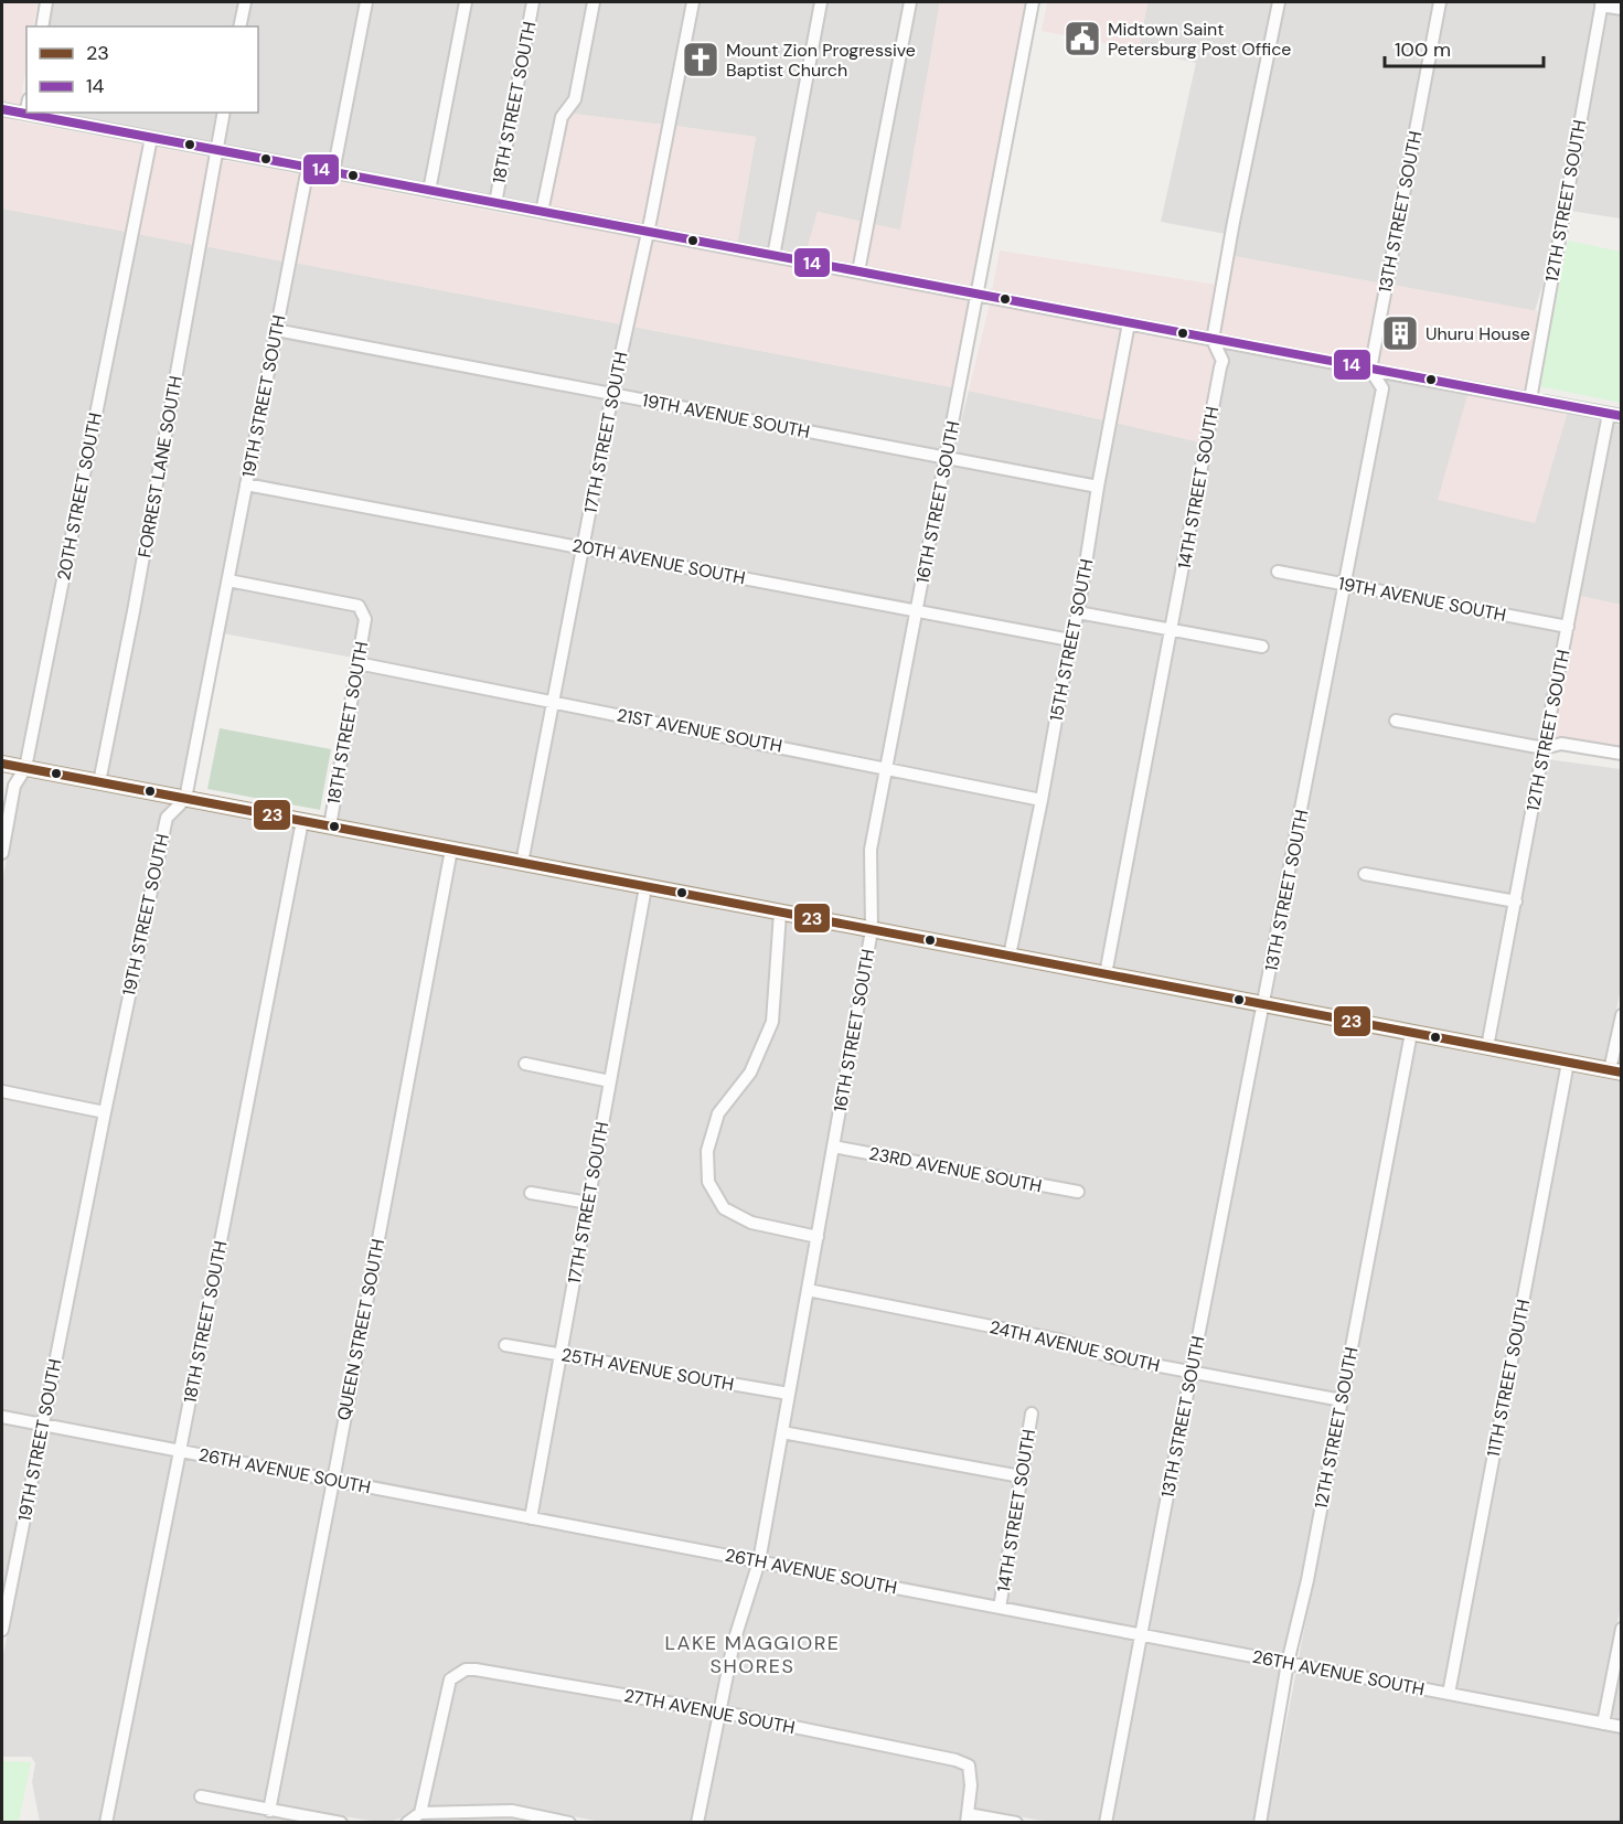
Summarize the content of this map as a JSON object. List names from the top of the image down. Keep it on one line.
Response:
{"streets":{"street":["18TH STREET SOUTH","12TH STREET SOUTH","13TH STREET SOUTH","19TH STREET SOUTH","19TH AVENUE SOUTH","17TH STREET SOUTH","FORREST LANE SOUTH","14TH STREET SOUTH","20TH STREET SOUTH","16TH STREET SOUTH","20TH AVENUE SOUTH","15TH STREET SOUTH","21ST AVENUE SOUTH","23RD AVENUE SOUTH","QUEEN STREET SOUTH","24TH AVENUE SOUTH","25TH AVENUE SOUTH","11TH STREET SOUTH","26TH AVENUE SOUTH","27TH AVENUE SOUTH"]},"crossings":[["18TH STREET SOUTH","19TH STREET SOUTH"],["18TH STREET SOUTH","21ST AVENUE SOUTH"],["18TH STREET SOUTH","26TH AVENUE SOUTH"],["12TH STREET SOUTH","19TH AVENUE SOUTH"],["12TH STREET SOUTH","24TH AVENUE SOUTH"],["12TH STREET SOUTH","26TH AVENUE SOUTH"],["13TH STREET SOUTH","19TH AVENUE SOUTH"],["13TH STREET SOUTH","24TH AVENUE SOUTH"],["13TH STREET SOUTH","26TH AVENUE SOUTH"],["19TH STREET SOUTH","19TH AVENUE SOUTH"],["19TH STREET SOUTH","20TH AVENUE SOUTH"],["19TH STREET SOUTH","26TH AVENUE SOUTH"],["19TH AVENUE SOUTH","17TH STREET SOUTH"],["19TH AVENUE SOUTH","16TH STREET SOUTH"],["19TH AVENUE SOUTH","15TH STREET SOUTH"],["17TH STREET SOUTH","20TH AVENUE SOUTH"],["17TH STREET SOUTH","21ST AVENUE SOUTH"],["17TH STREET SOUTH","25TH AVENUE SOUTH"],["17TH STREET SOUTH","26TH AVENUE SOUTH"],["14TH STREET SOUTH","26TH AVENUE SOUTH"],["16TH STREET SOUTH","20TH AVENUE SOUTH"],["16TH STREET SOUTH","21ST AVENUE SOUTH"],["16TH STREET SOUTH","23RD AVENUE SOUTH"],["16TH STREET SOUTH","24TH AVENUE SOUTH"],["16TH STREET SOUTH","25TH AVENUE SOUTH"],["16TH STREET SOUTH","26TH AVENUE SOUTH"],["16TH STREET SOUTH","27TH AVENUE SOUTH"],["20TH AVENUE SOUTH","15TH STREET SOUTH"],["15TH STREET SOUTH","21ST AVENUE SOUTH"],["QUEEN STREET SOUTH","26TH AVENUE SOUTH"],["11TH STREET SOUTH","26TH AVENUE SOUTH"]],"districts":["LAKE MAGGIORE SHORES"],"places":{"public building":["Midtown Saint Petersburg Post Office"],"church":["Mount Zion Progressive Baptist Church"],"building":["Uhuru House"]},"lines":["transit line 14","transit line 23"],"legend":["23","14"],"scale_bar":"100 m"}
